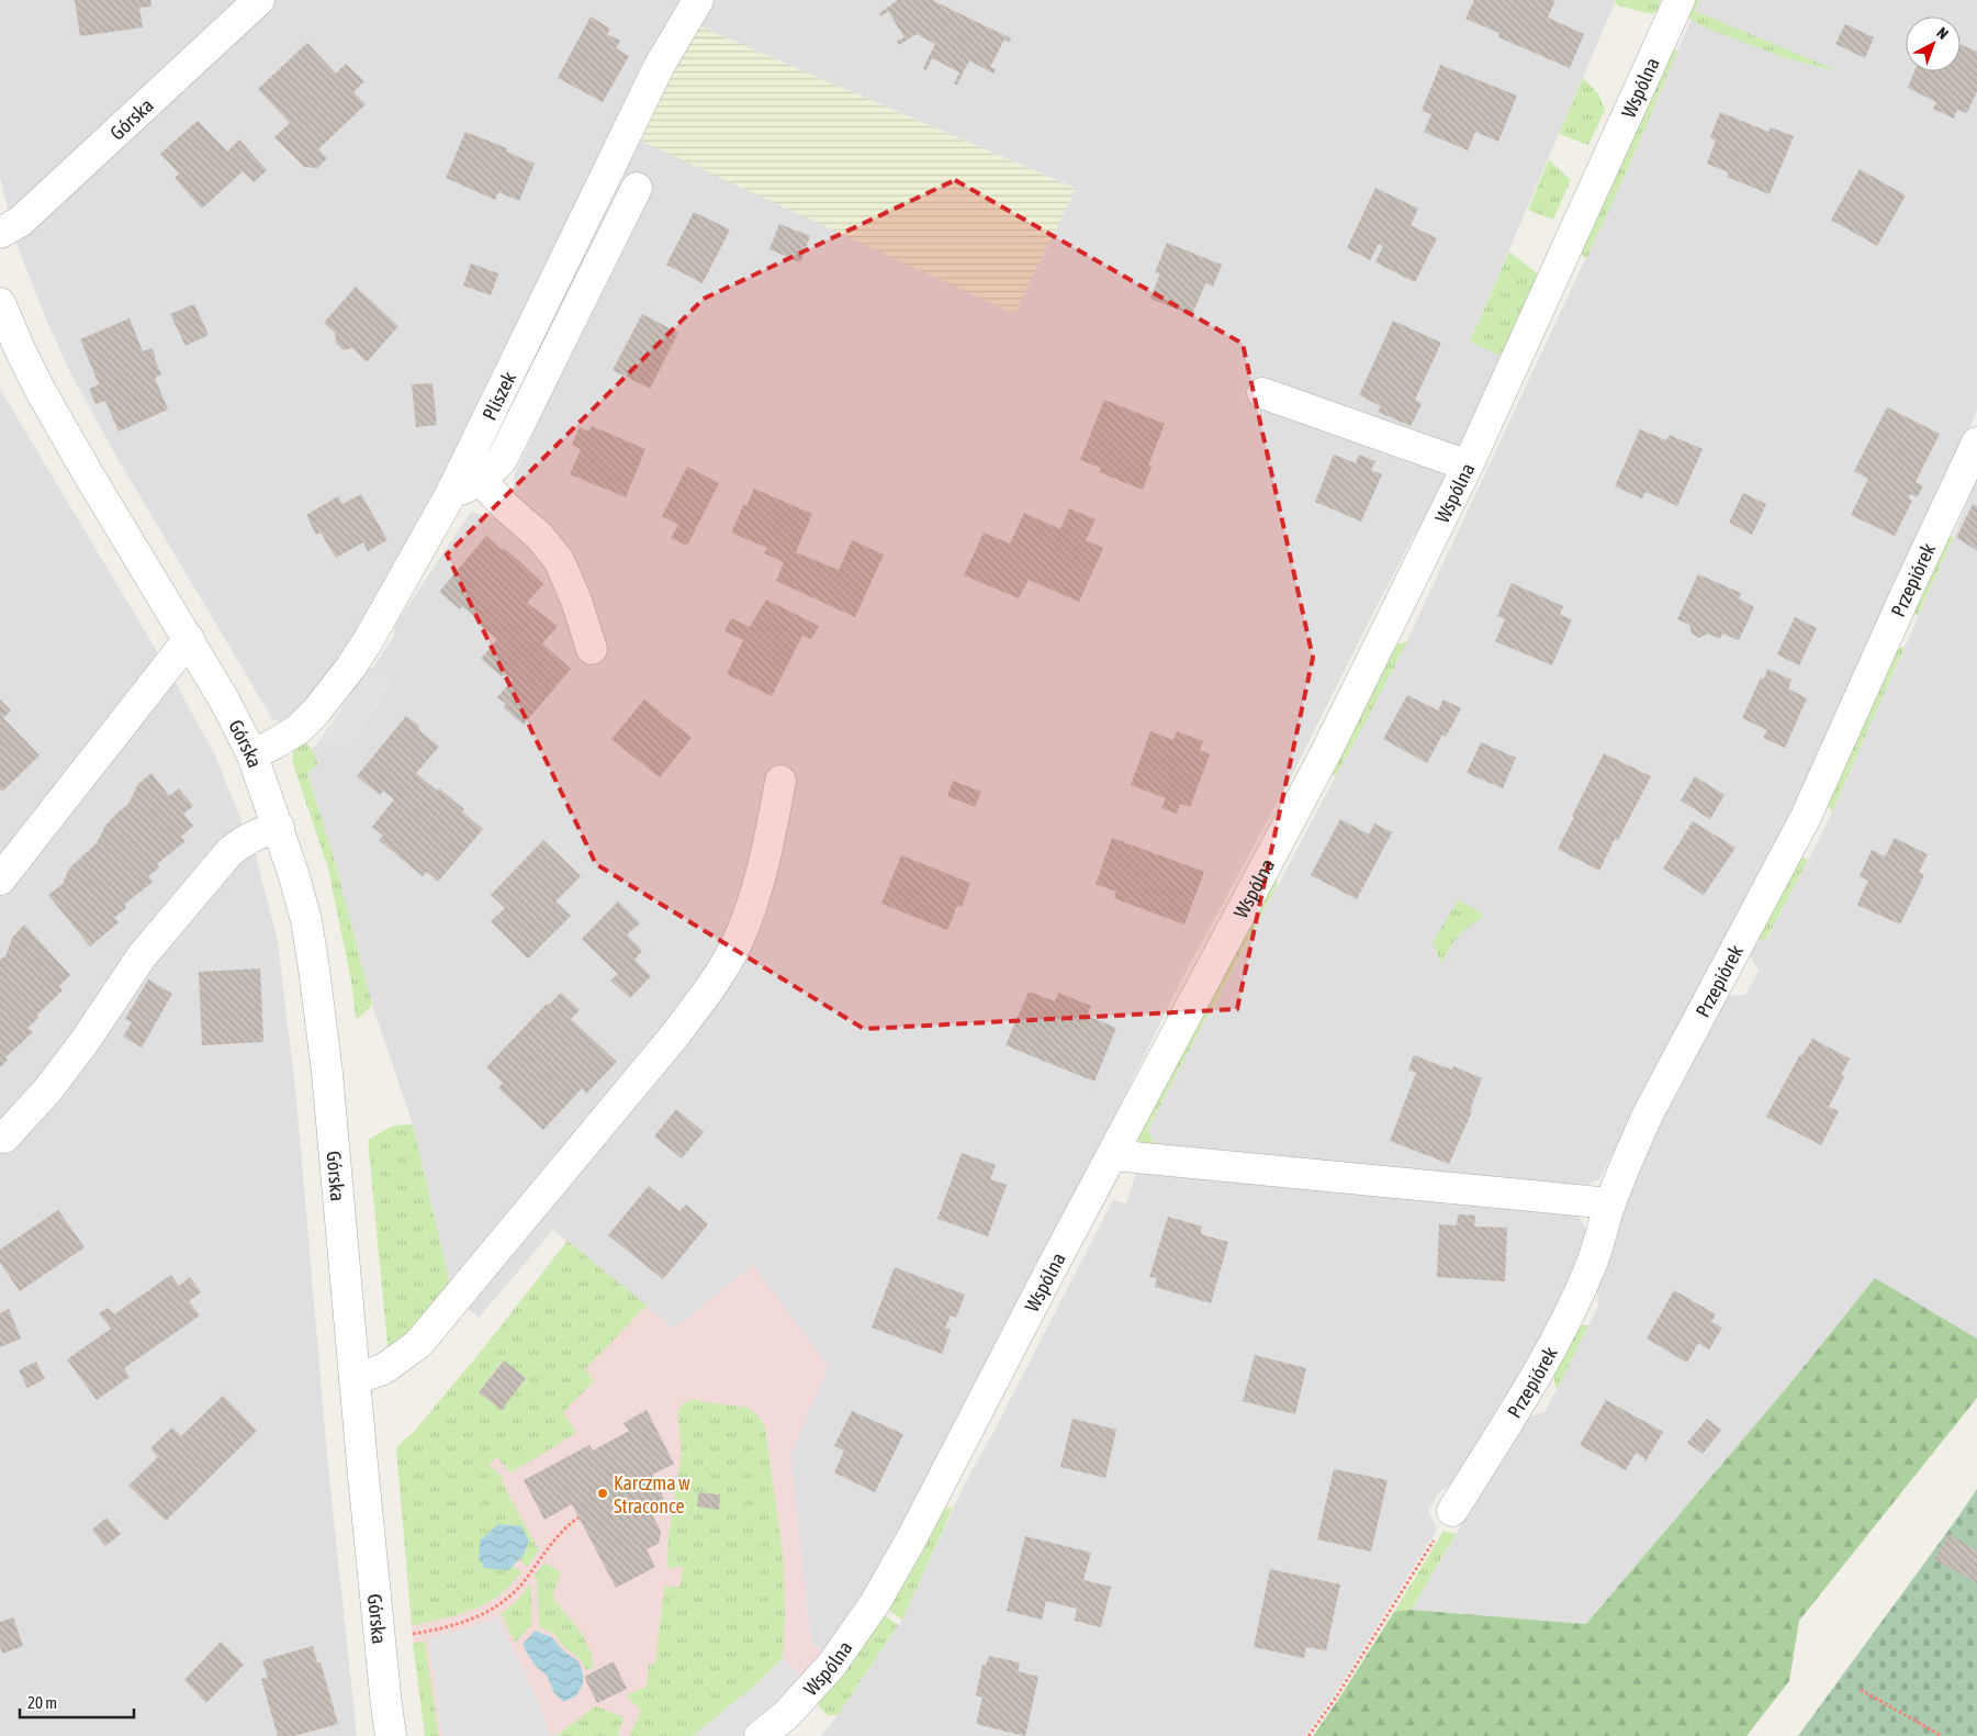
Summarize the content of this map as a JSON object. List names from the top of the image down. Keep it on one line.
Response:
{"streets":{"street":["Wspólna","Górska","Pliszek","Przepiórek"]},"crossings":[["Górska","Pliszek"]],"places":["Karczma w Straconce"],"scale_bar":"20 m","north":"top right"}
